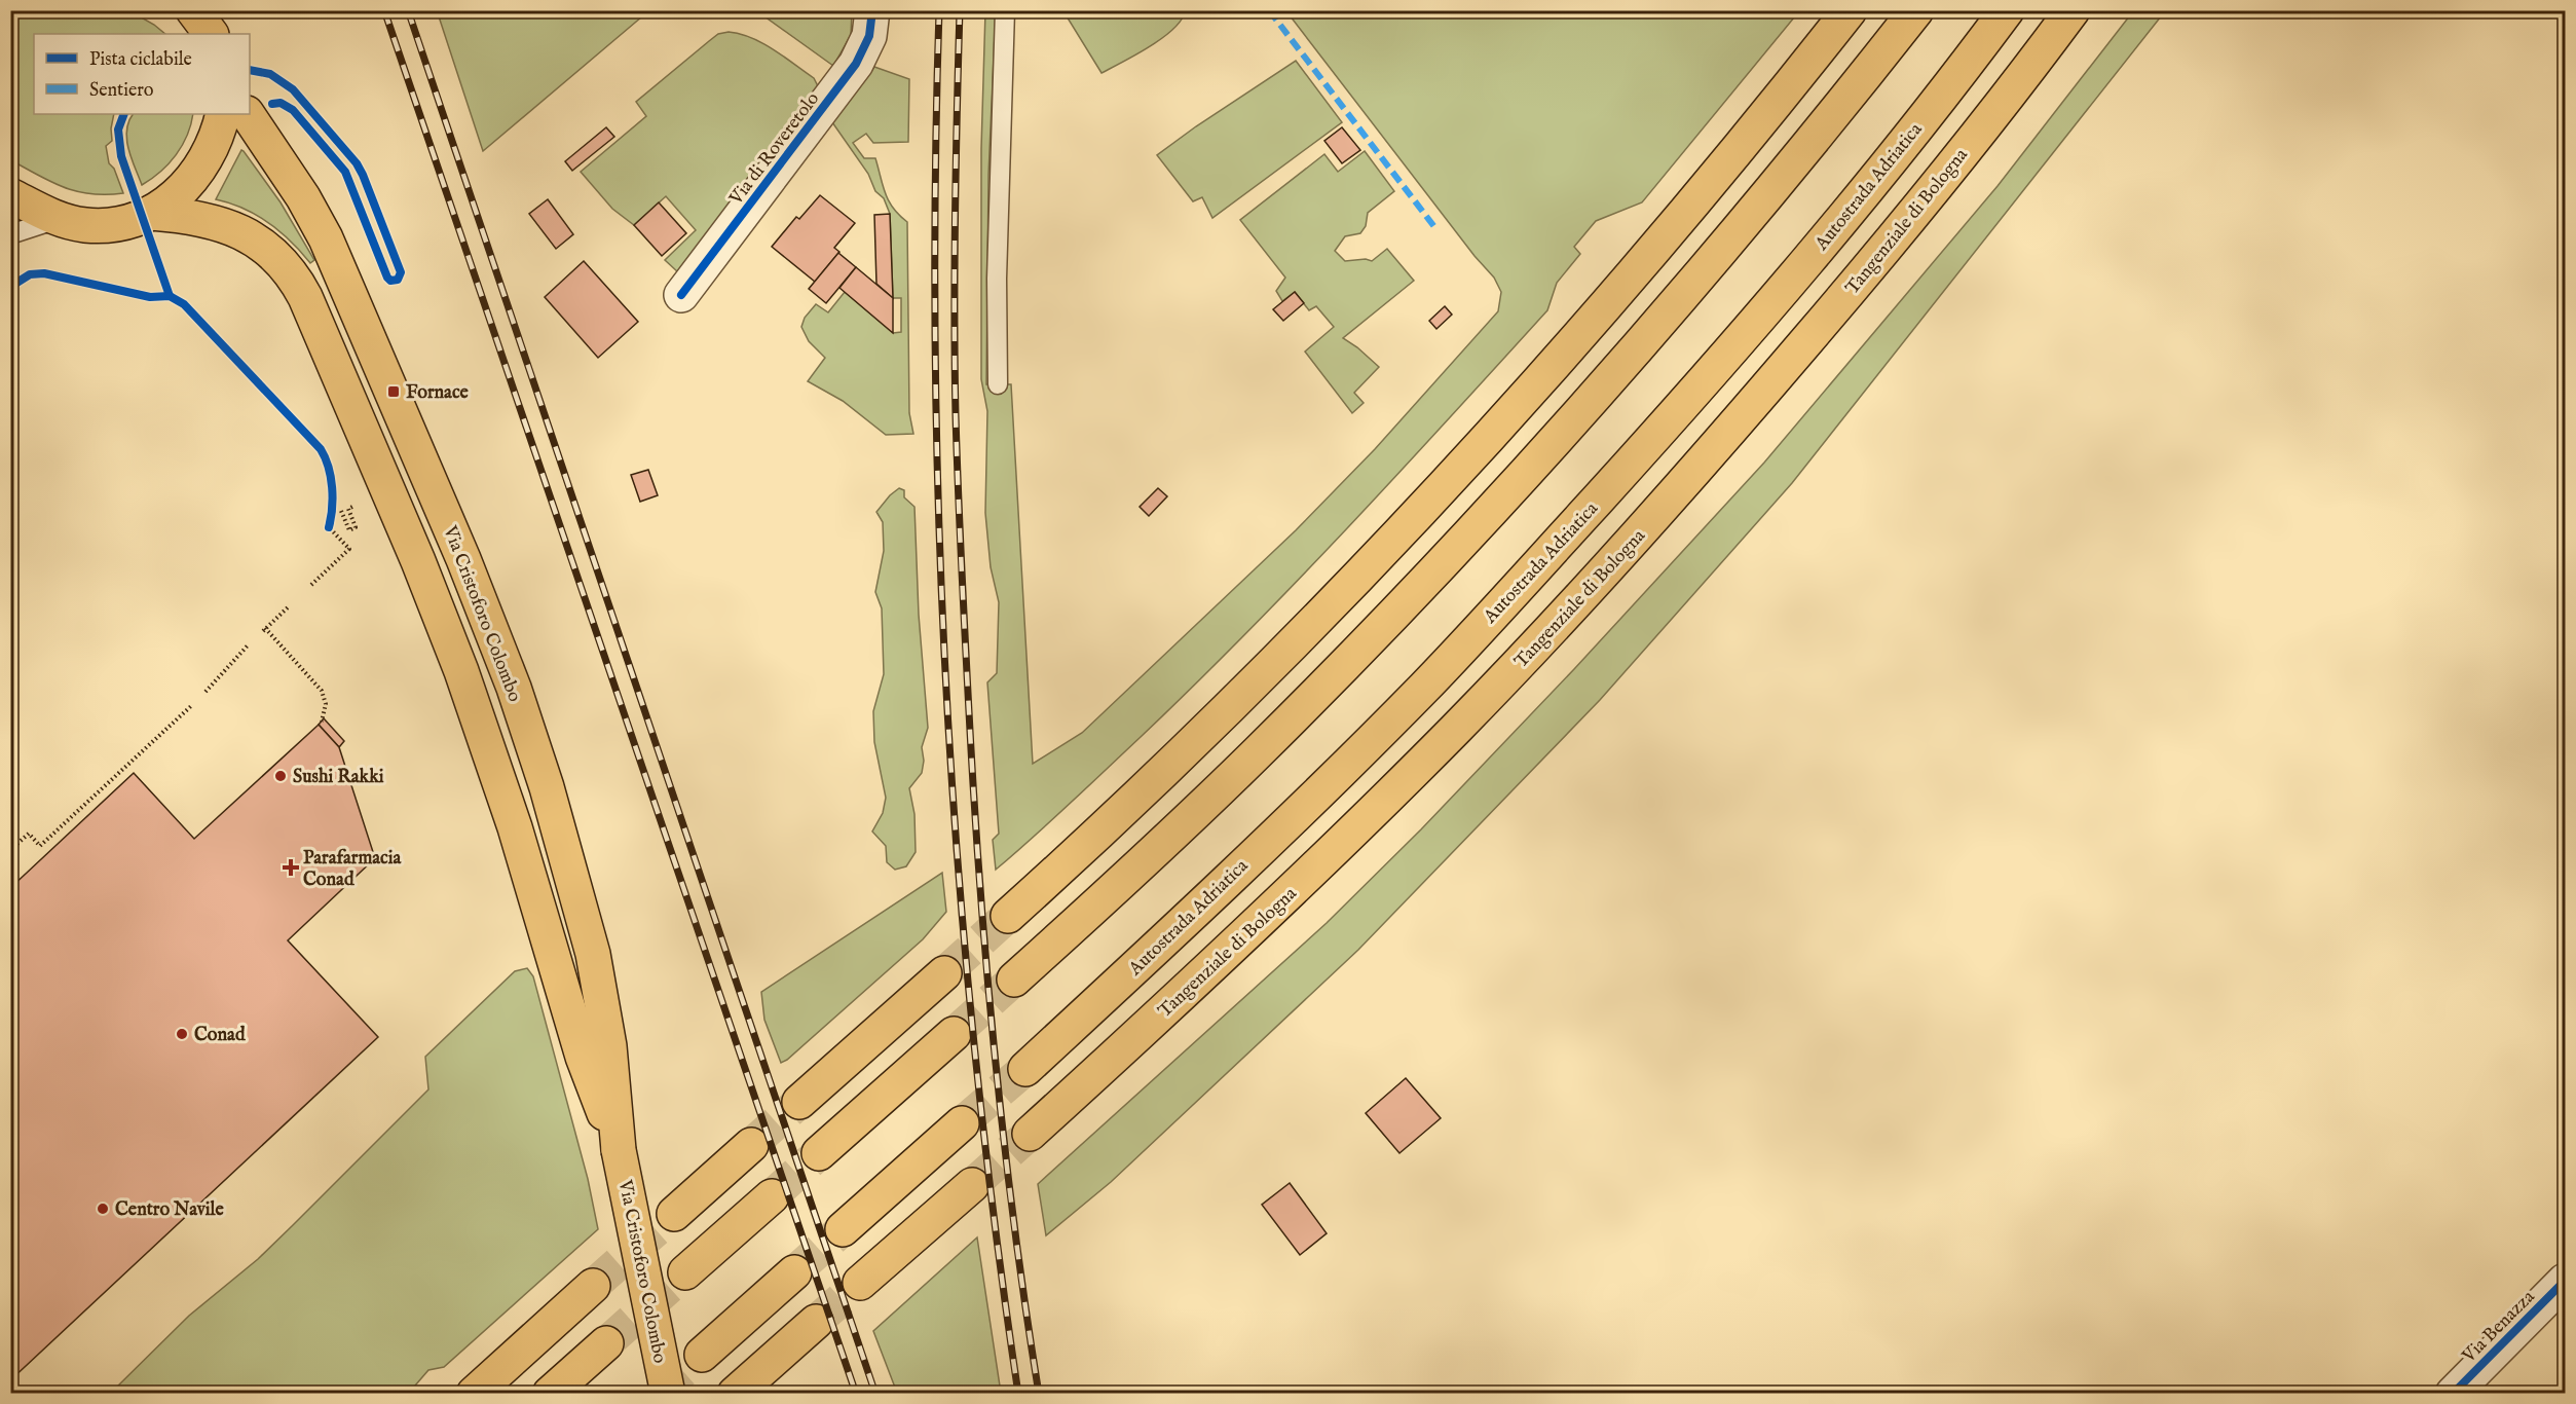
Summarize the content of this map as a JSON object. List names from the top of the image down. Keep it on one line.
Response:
{"streets":{"main road":["Autostrada Adriatica","Tangenziale di Bologna","Via Cristoforo Colombo"],"street":["Via di Roveretolo","Via Benazza"]},"places":{"transit":["Fornace"],"other":["Sushi Rakki","Conad","Centro Navile"],"health":["Parafarmacia Conad"]},"legend":["Pista ciclabile","Sentiero"]}
